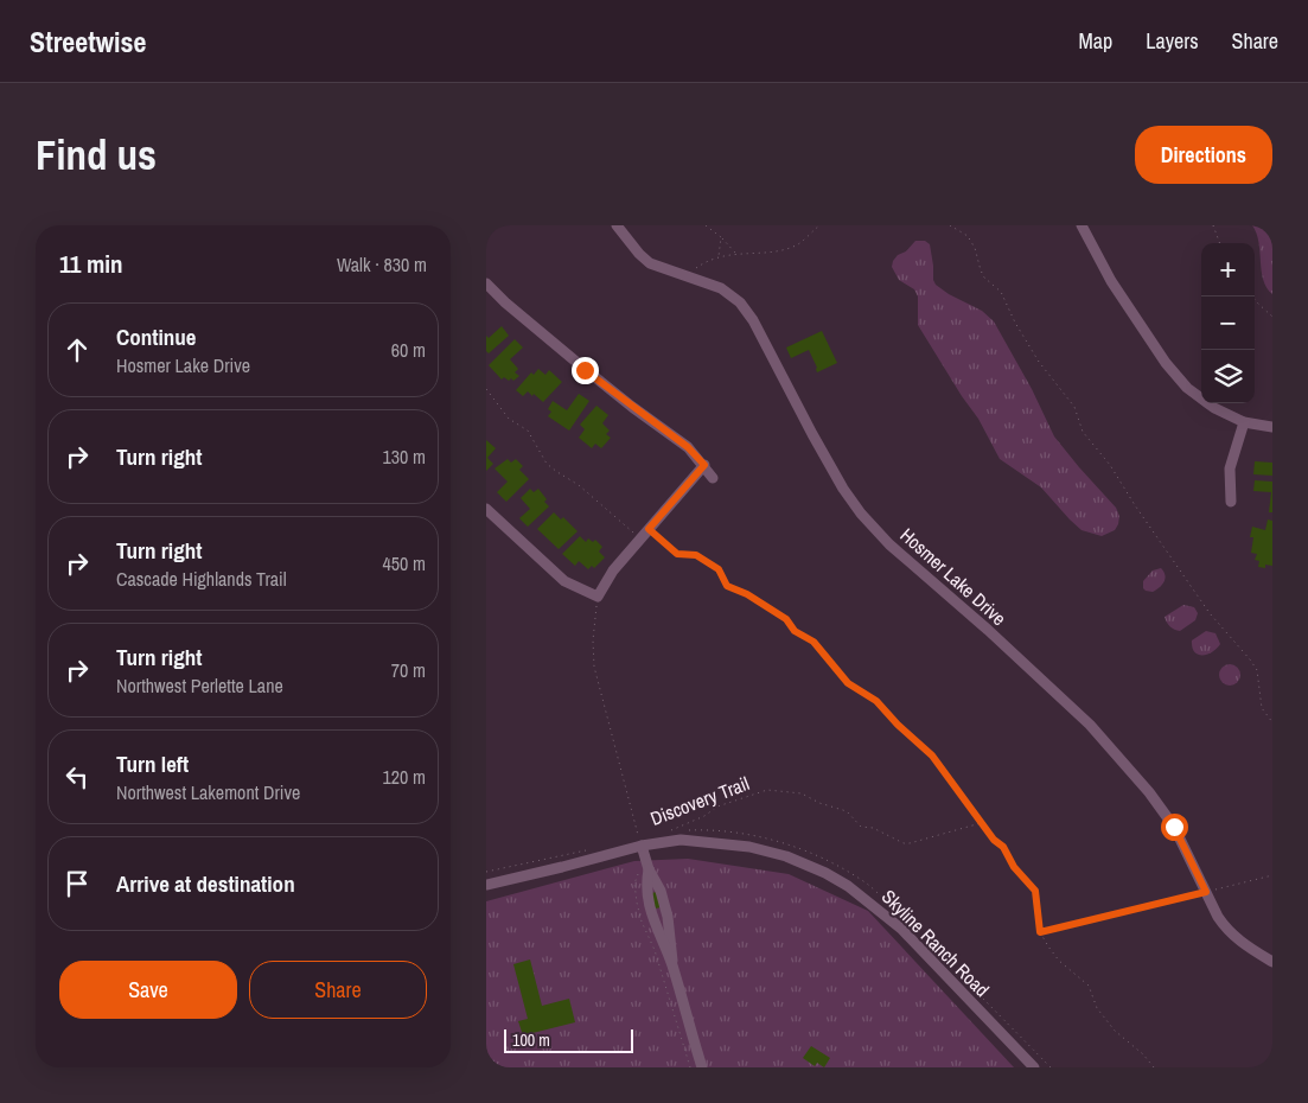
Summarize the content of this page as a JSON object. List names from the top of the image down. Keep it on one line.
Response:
{"streets":{"street":["Hosmer Lake Drive","Skyline Ranch Road"],"path":["Discovery Trail"]},"scale_bar":"100 m","page":{"header":"Streetwise","nav":["Map","Layers","Share"],"buttons":["Directions",["Save","Share"]],"title":"Find us","heading":["11 min","Walk · 830 m"],"map_buttons":["+","−"],"list":[["Continue","Hosmer Lake Drive","60 m"],["Turn right","130 m"],["Turn right","Cascade Highlands Trail","450 m"],["Turn right","Northwest Perlette Lane","70 m"],["Turn left","Northwest Lakemont Drive","120 m"],"Arrive at destination"],"scale":"100 m"}}
